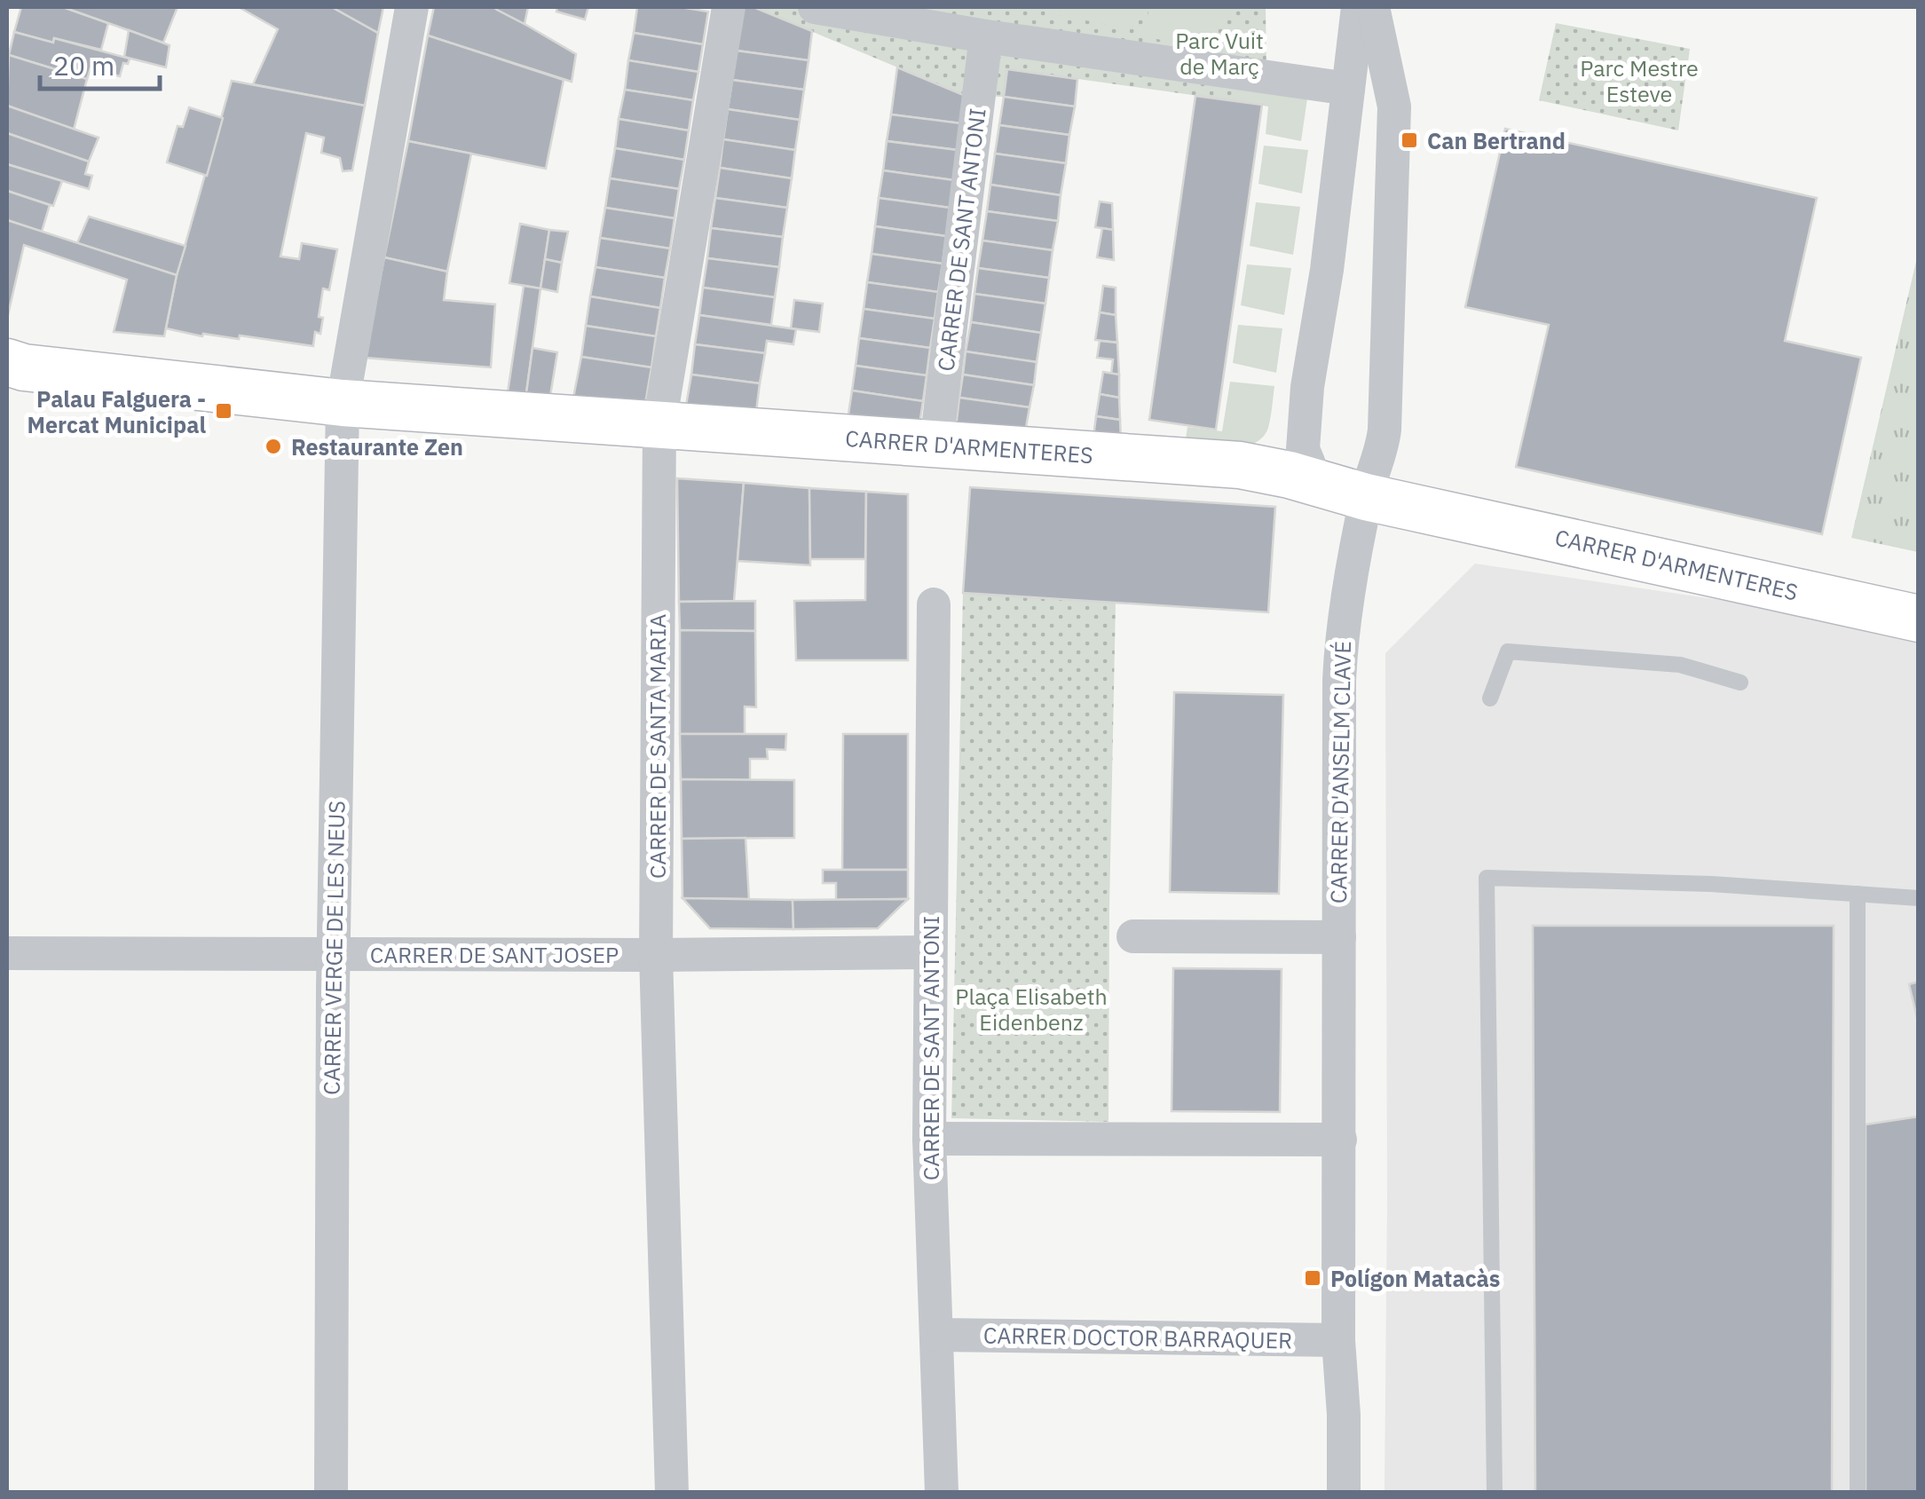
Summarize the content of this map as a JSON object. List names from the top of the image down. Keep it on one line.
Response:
{"streets":{"street":["CARRER DE SANT ANTONI","CARRER D'ARMENTERES","CARRER DE SANTA MARIA","CARRER D'ANSELM CLAVÉ","CARRER VERGE DE LES NEUS","CARRER DE SANT JOSEP","CARRER DOCTOR BARRAQUER"]},"crossings":[["CARRER DE SANT ANTONI","CARRER D'ARMENTERES"],["CARRER DE SANT ANTONI","CARRER DE SANT JOSEP"],["CARRER DE SANT ANTONI","CARRER DOCTOR BARRAQUER"],["CARRER D'ARMENTERES","CARRER DE SANTA MARIA"],["CARRER D'ARMENTERES","CARRER D'ANSELM CLAVÉ"],["CARRER D'ARMENTERES","CARRER VERGE DE LES NEUS"],["CARRER DE SANTA MARIA","CARRER DE SANT JOSEP"],["CARRER D'ANSELM CLAVÉ","CARRER DOCTOR BARRAQUER"],["CARRER VERGE DE LES NEUS","CARRER DE SANT JOSEP"]],"parks":["Parc Vuit de Març","Parc Mestre Esteve","Plaça Elisabeth Eidenbenz"],"places":{"transit":["Can Bertrand","Palau Falguera - Mercat Municipal","Polígon Matacàs"],"other":["Restaurante Zen"]},"scale_bar":"20 m"}
